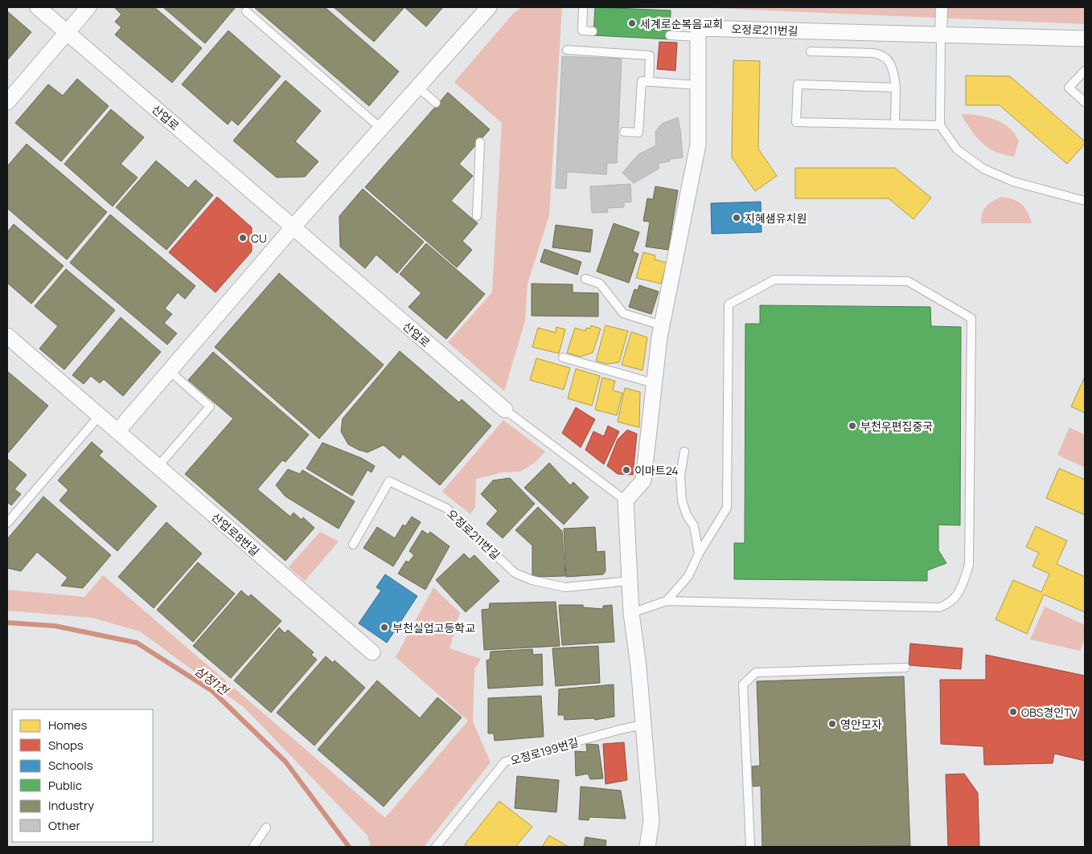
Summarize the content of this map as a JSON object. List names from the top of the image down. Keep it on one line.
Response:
{"streets":{"street":["오정로211번길","산업로","산업로8번길"],"lane":["오정로199번길"]},"water":["삼정1천"],"places":["세계로순복음교회","지혜샘유치원","CU","부천우편집중국","이마트24","부천실업고등학교","OBS경인TV","영안모자"],"legend":["Homes","Shops","Schools","Public","Industry","Other"]}
